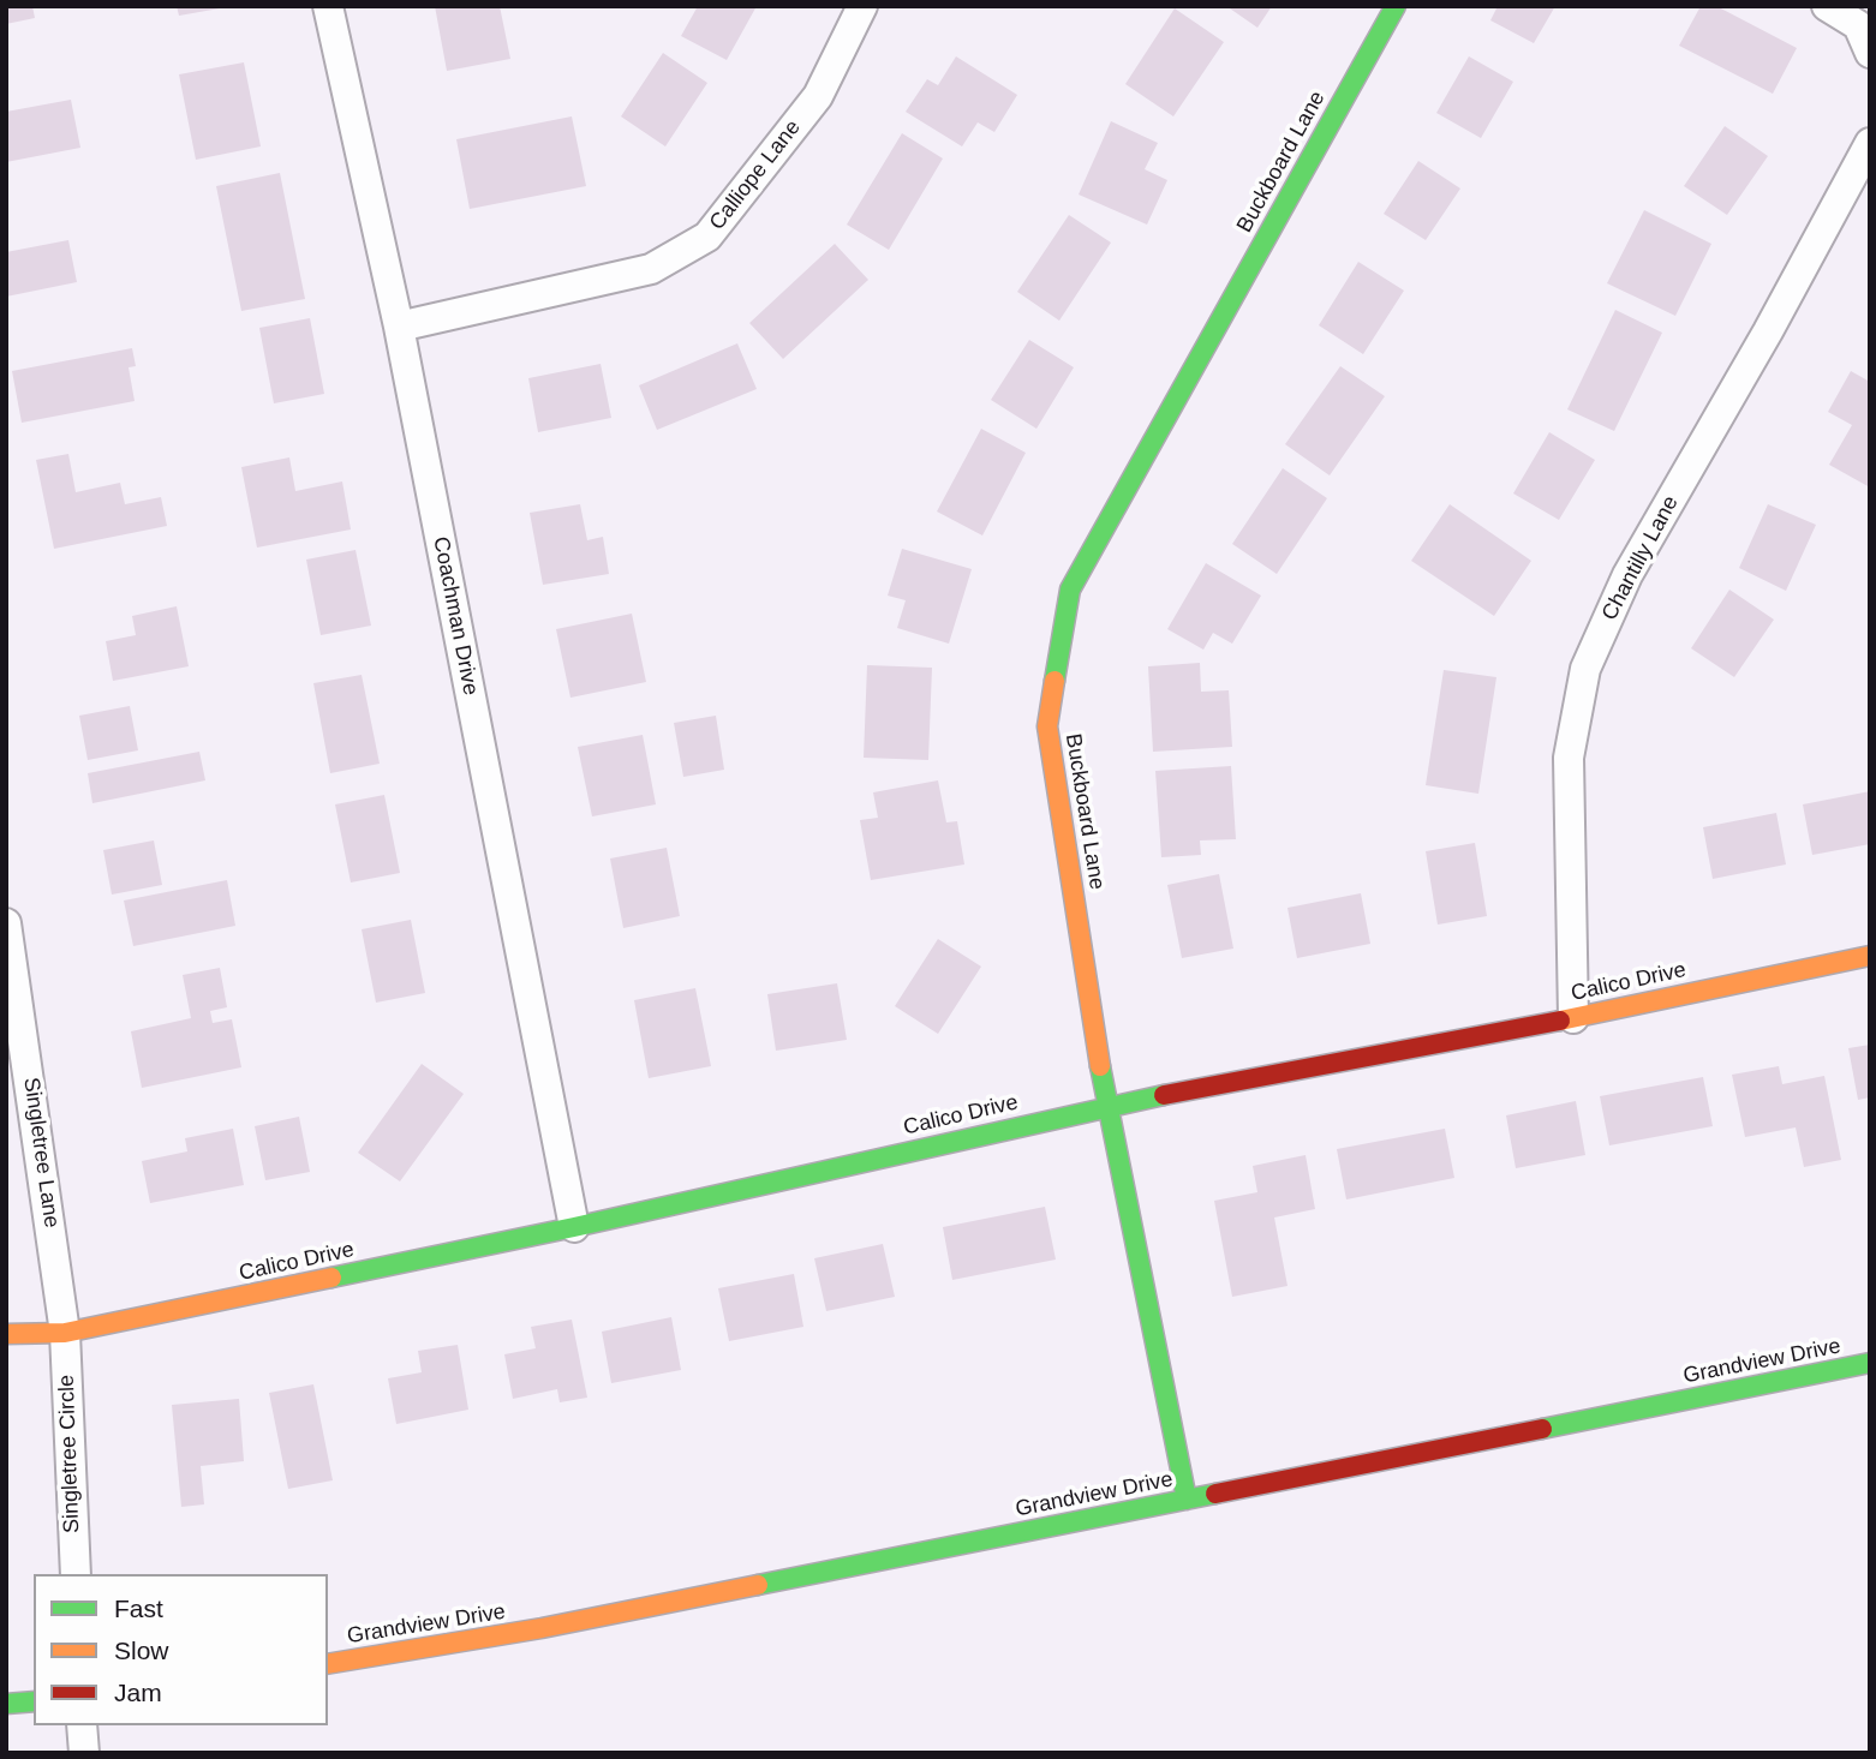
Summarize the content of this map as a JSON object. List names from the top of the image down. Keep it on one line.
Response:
{"streets":{"street":["Buckboard Lane","Calliope Lane","Chantilly Lane","Coachman Drive","Calico Drive","Singletree Lane","Grandview Drive","Singletree Circle"]},"crossings":[["Buckboard Lane","Calico Drive"],["Buckboard Lane","Grandview Drive"],["Calliope Lane","Coachman Drive"],["Chantilly Lane","Calico Drive"],["Coachman Drive","Calico Drive"],["Calico Drive","Singletree Lane"],["Calico Drive","Singletree Circle"],["Singletree Lane","Singletree Circle"]],"legend":["Fast","Slow","Jam"]}
